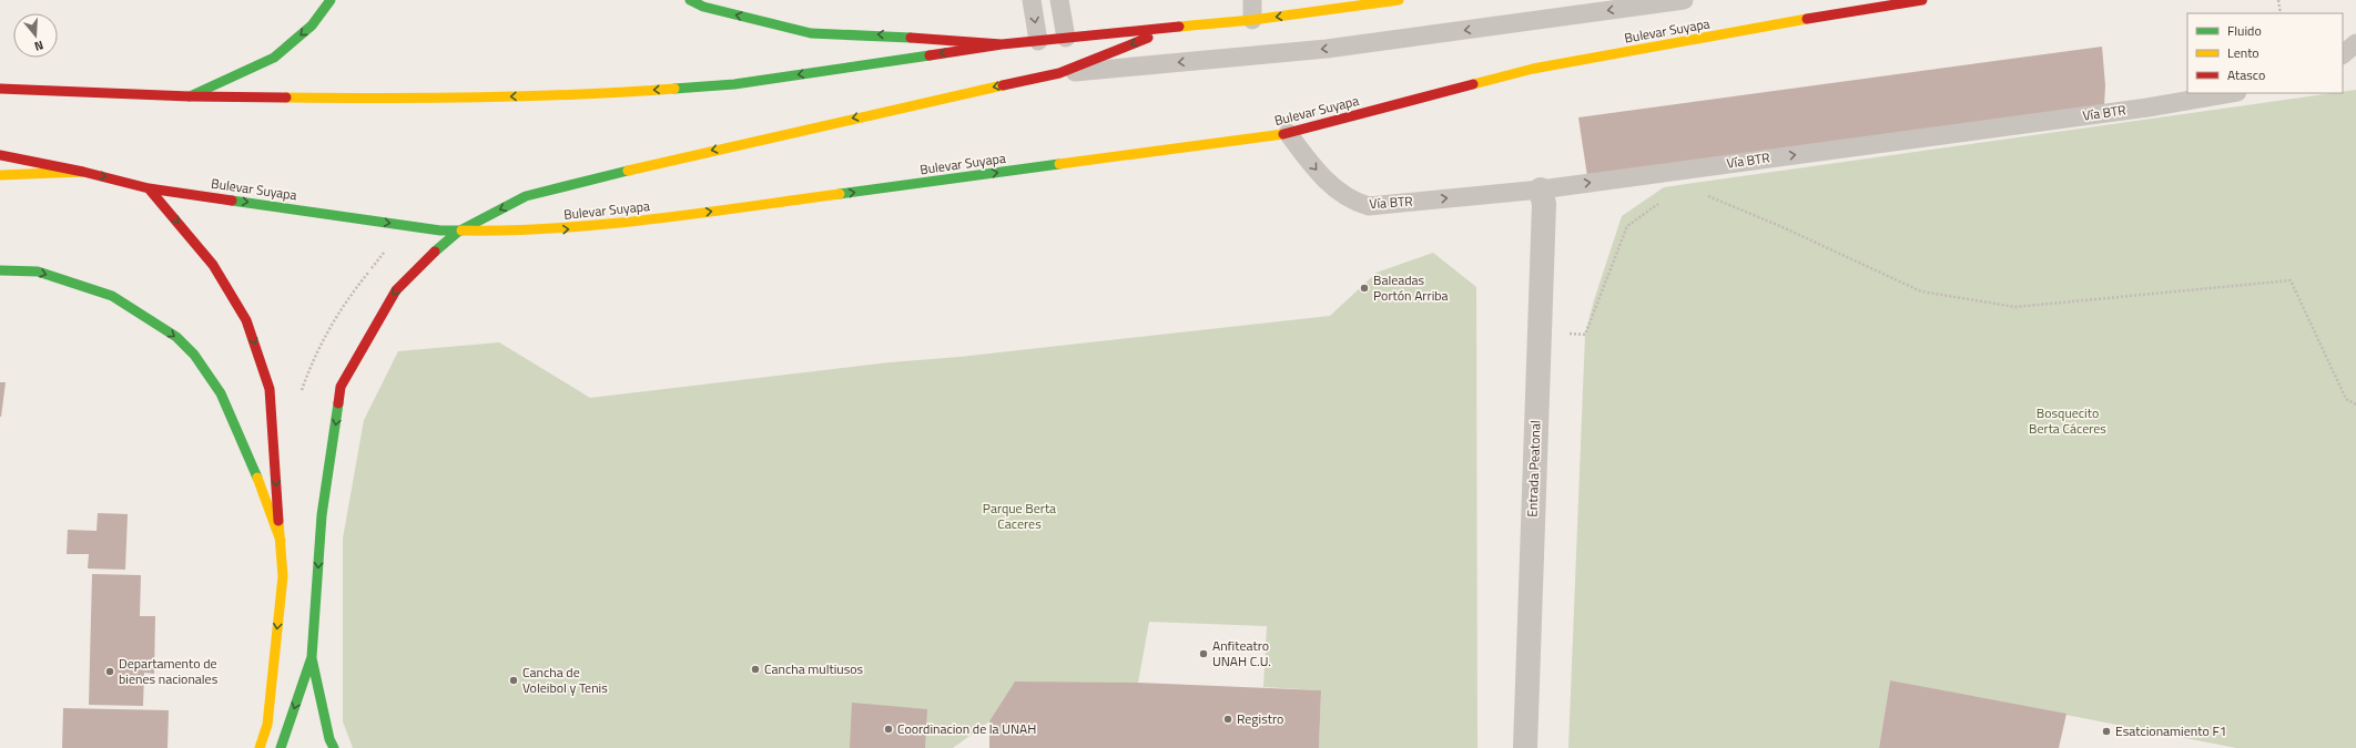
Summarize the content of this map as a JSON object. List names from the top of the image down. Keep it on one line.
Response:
{"streets":{"main road":["Bulevar Suyapa"],"street":["Entrada Peatonal"],"lane":["Vía BTR"]},"crossings":[["Bulevar Suyapa","Vía BTR"],["Vía BTR","Entrada Peatonal"]],"one_way":["Bulevar Suyapa"],"parks":["Bosquecito Berta Cáceres","Parque Berta Caceres"],"places":["Baleadas Portón Arriba","Anfiteatro UNAH C.U.","Cancha multiusos","Departamento de bienes nacionales","Cancha de Voleibol y Tenis","Registro","Coordinacion de la UNAH","Esatcionamiento F1"],"legend":["Fluido","Lento","Atasco"],"north":"bottom"}
